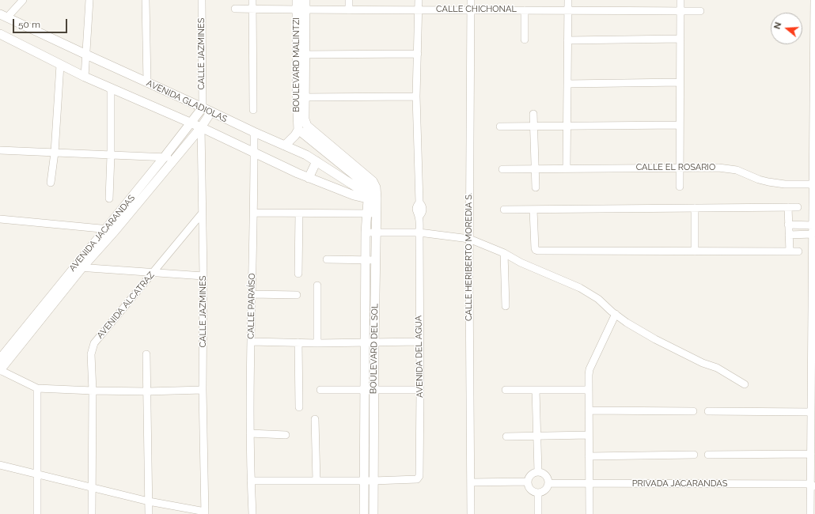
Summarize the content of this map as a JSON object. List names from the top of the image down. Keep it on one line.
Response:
{"streets":{"street":["CALLE CHICHONAL","CALLE JAZMINES","BOULEVARD MALINTZI","AVENIDA GLADIOLAS","CALLE EL ROSARIO","AVENIDA JACARANDAS","CALLE HERIBERTO MOREDIA S.","AVENIDA ALCATRAZ","CALLE PARAÍSO","BOULEVARD DEL SOL","AVENIDA DEL AGUA","PRIVADA JACARANDAS"]},"crossings":[["CALLE CHICHONAL","BOULEVARD MALINTZI"],["CALLE CHICHONAL","CALLE HERIBERTO MOREDIA S."],["CALLE JAZMINES","AVENIDA GLADIOLAS"],["CALLE JAZMINES","AVENIDA JACARANDAS"],["CALLE JAZMINES","AVENIDA ALCATRAZ"],["BOULEVARD MALINTZI","BOULEVARD DEL SOL"],["AVENIDA GLADIOLAS","AVENIDA JACARANDAS"],["AVENIDA GLADIOLAS","CALLE PARAÍSO"],["AVENIDA GLADIOLAS","BOULEVARD DEL SOL"],["BOULEVARD DEL SOL","AVENIDA DEL AGUA"]],"scale_bar":"50 m","north":"left"}
